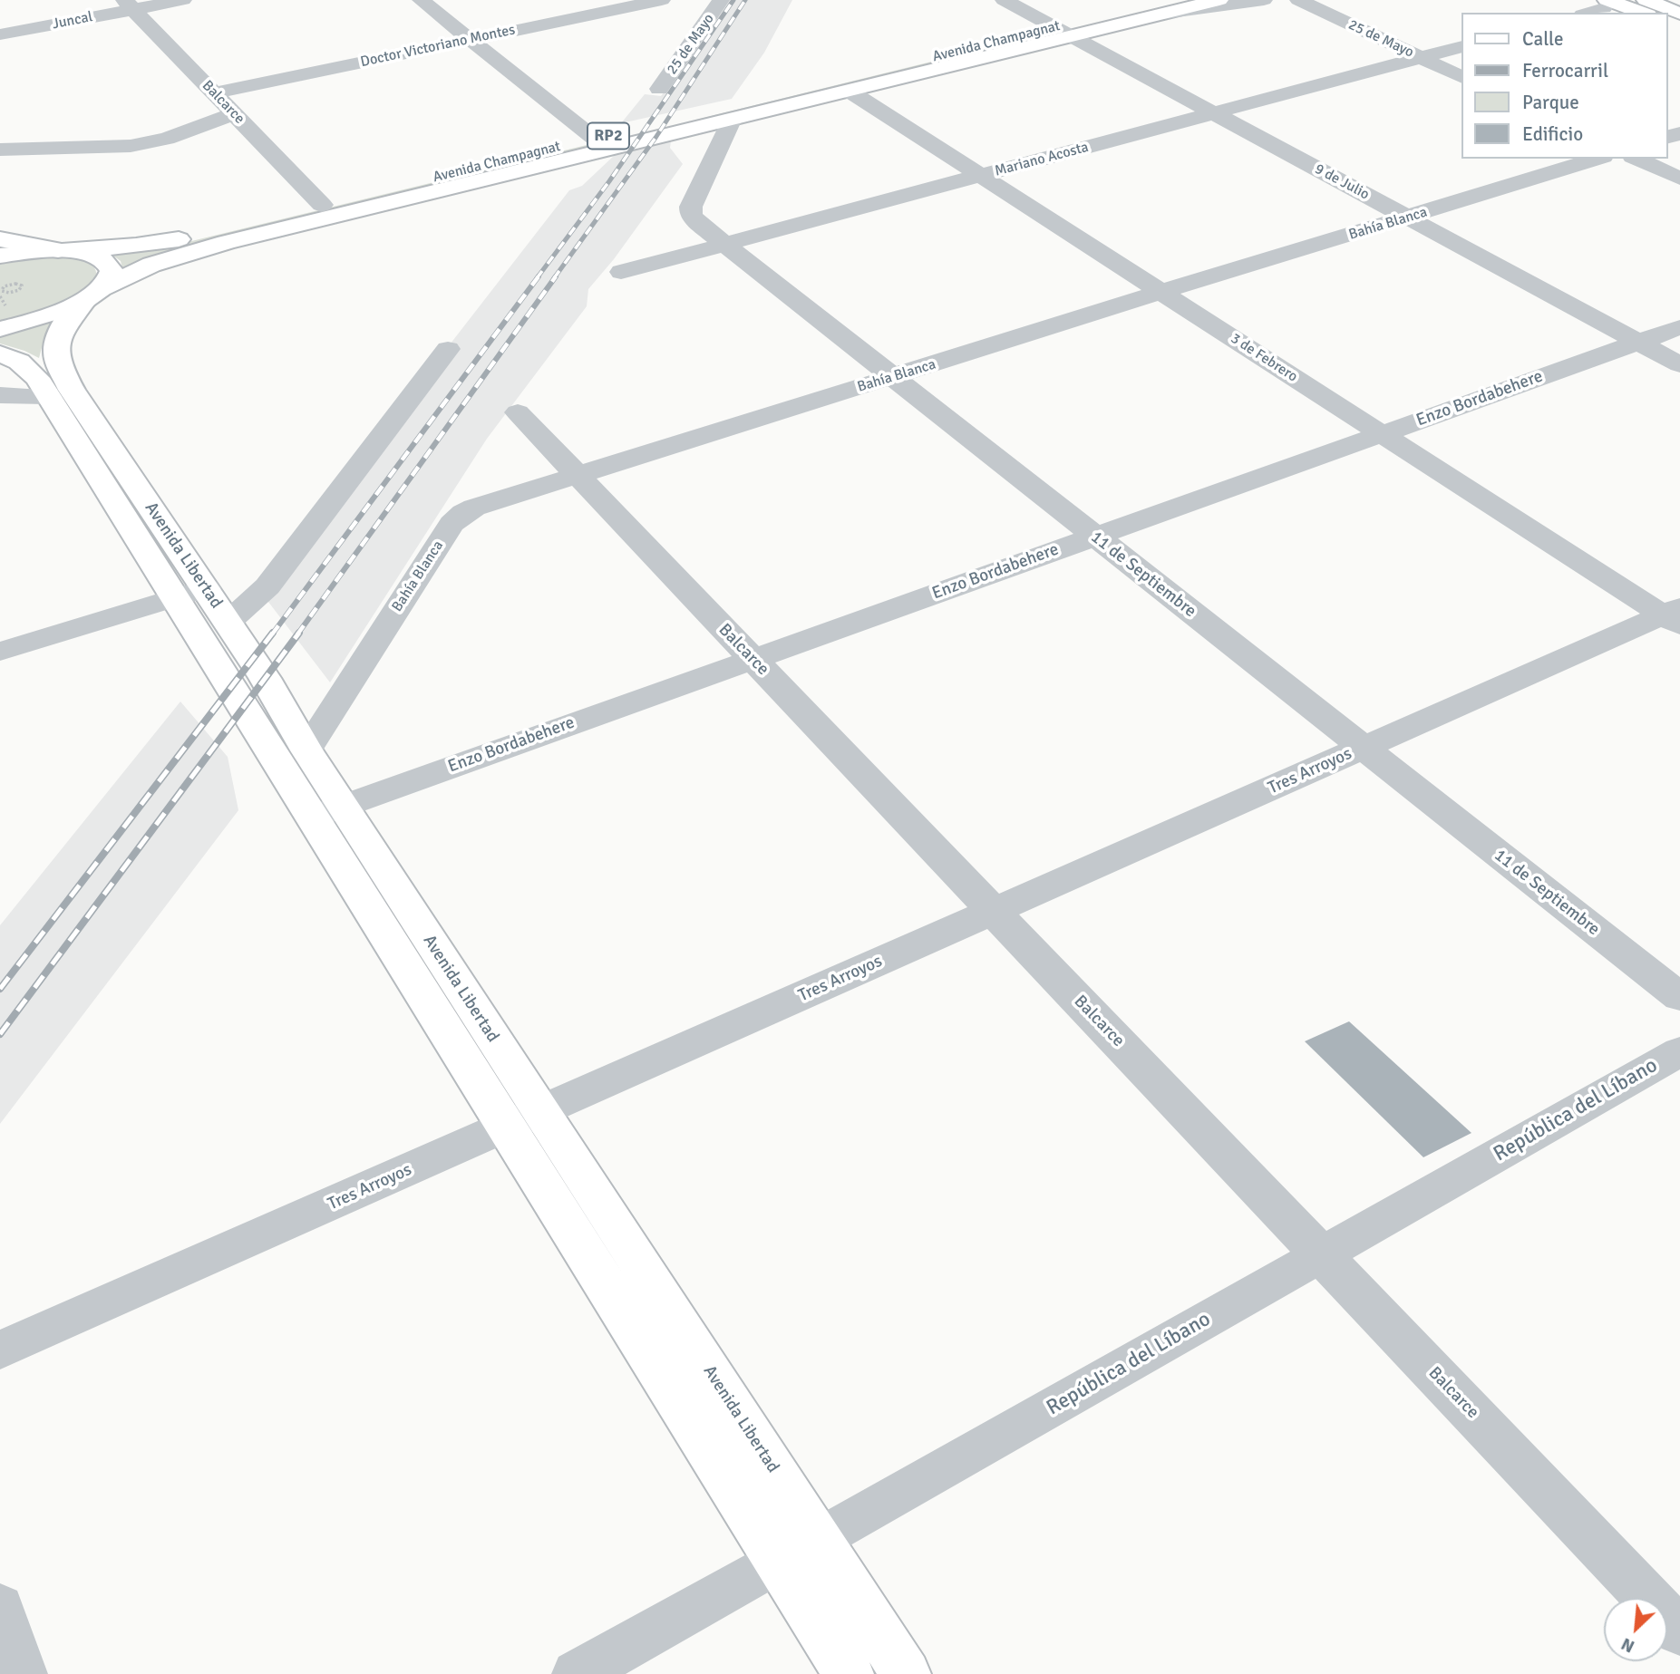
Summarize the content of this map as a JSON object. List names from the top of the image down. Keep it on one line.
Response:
{"streets":{"main road":["Avenida Champagnat","RP2","Avenida Libertad"],"street":["Juncal","25 de Mayo","Doctor Victoriano Montes","Balcarce","Mariano Acosta","9 de Julio","Bahía Blanca","3 de Febrero","Enzo Bordabehere","11 de Septiembre","Tres Arroyos","República del Líbano"]},"crossings":[["Juncal","Balcarce"],["25 de Mayo","Mariano Acosta"],["Avenida Champagnat","Balcarce"],["Avenida Champagnat","RP2"],["Avenida Champagnat","9 de Julio"],["Avenida Champagnat","3 de Febrero"],["Avenida Champagnat","Avenida Libertad"],["Avenida Champagnat","11 de Septiembre"],["Doctor Victoriano Montes","Balcarce"],["Balcarce","Bahía Blanca"],["Balcarce","Enzo Bordabehere"],["Balcarce","Tres Arroyos"],["Balcarce","República del Líbano"],["RP2","Avenida Libertad"],["Mariano Acosta","9 de Julio"],["Mariano Acosta","3 de Febrero"],["Mariano Acosta","11 de Septiembre"],["9 de Julio","Bahía Blanca"],["9 de Julio","Enzo Bordabehere"],["Bahía Blanca","3 de Febrero"],["Bahía Blanca","Avenida Libertad"],["Bahía Blanca","11 de Septiembre"],["3 de Febrero","Enzo Bordabehere"],["3 de Febrero","Tres Arroyos"],["Enzo Bordabehere","Avenida Libertad"],["Enzo Bordabehere","11 de Septiembre"],["Avenida Libertad","Tres Arroyos"],["Avenida Libertad","República del Líbano"],["11 de Septiembre","Tres Arroyos"]],"legend":["Calle","Ferrocarril","Parque","Edificio"],"north":"bottom left"}
